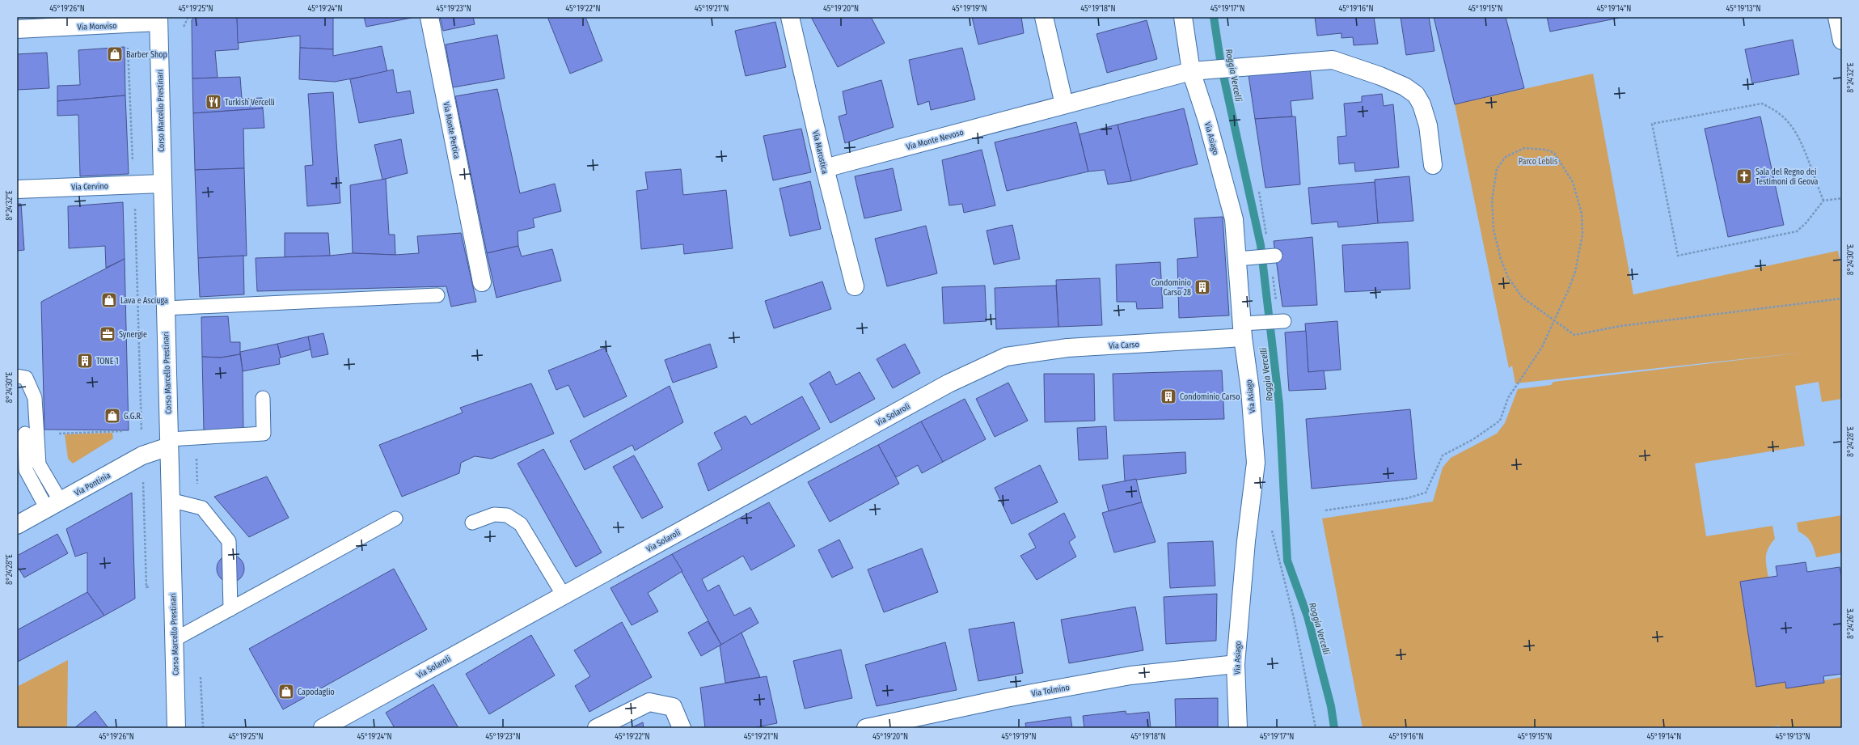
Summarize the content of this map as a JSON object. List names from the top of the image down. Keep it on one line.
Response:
{"streets":{"street":["Via Monviso","Corso Marcello Prestinari","Via Monte Pertica","Via Asiago","Via Monte Nevoso","Via Marostica","Via Cervino","Via Carso","Via Solaroli","Via Pontinia","Via Tolmino"]},"crossings":[["Via Monviso","Corso Marcello Prestinari"],["Corso Marcello Prestinari","Via Cervino"],["Corso Marcello Prestinari","Via Pontinia"],["Via Asiago","Via Monte Nevoso"],["Via Asiago","Via Carso"],["Via Asiago","Via Tolmino"],["Via Monte Nevoso","Via Marostica"],["Via Carso","Via Solaroli"]],"water":["Roggia Vercelli"],"parks":["Parco Leblis"],"places":{"shop":["Barber Shop","Lava e Asciuga","G.G.R.","Capodaglio"],"restaurant":["Turkish Vercelli"],"church":["Sala del Regno dei Testimoni di Geova"],"building":["Condominio Carso 28","TONE 1","Condominio Carso"],"office":["Synergie"]},"coordinates":["45°19'26\"N","45°19'25\"N","45°19'24\"N","45°19'23\"N","45°19'22\"N","45°19'21\"N","45°19'20\"N","45°19'19\"N","45°19'18\"N","45°19'17\"N","45°19'16\"N","45°19'15\"N","45°19'14\"N","45°19'13\"N","8°24'32\"E","8°24'30\"E","8°24'28\"E","8°24'26\"E"]}
